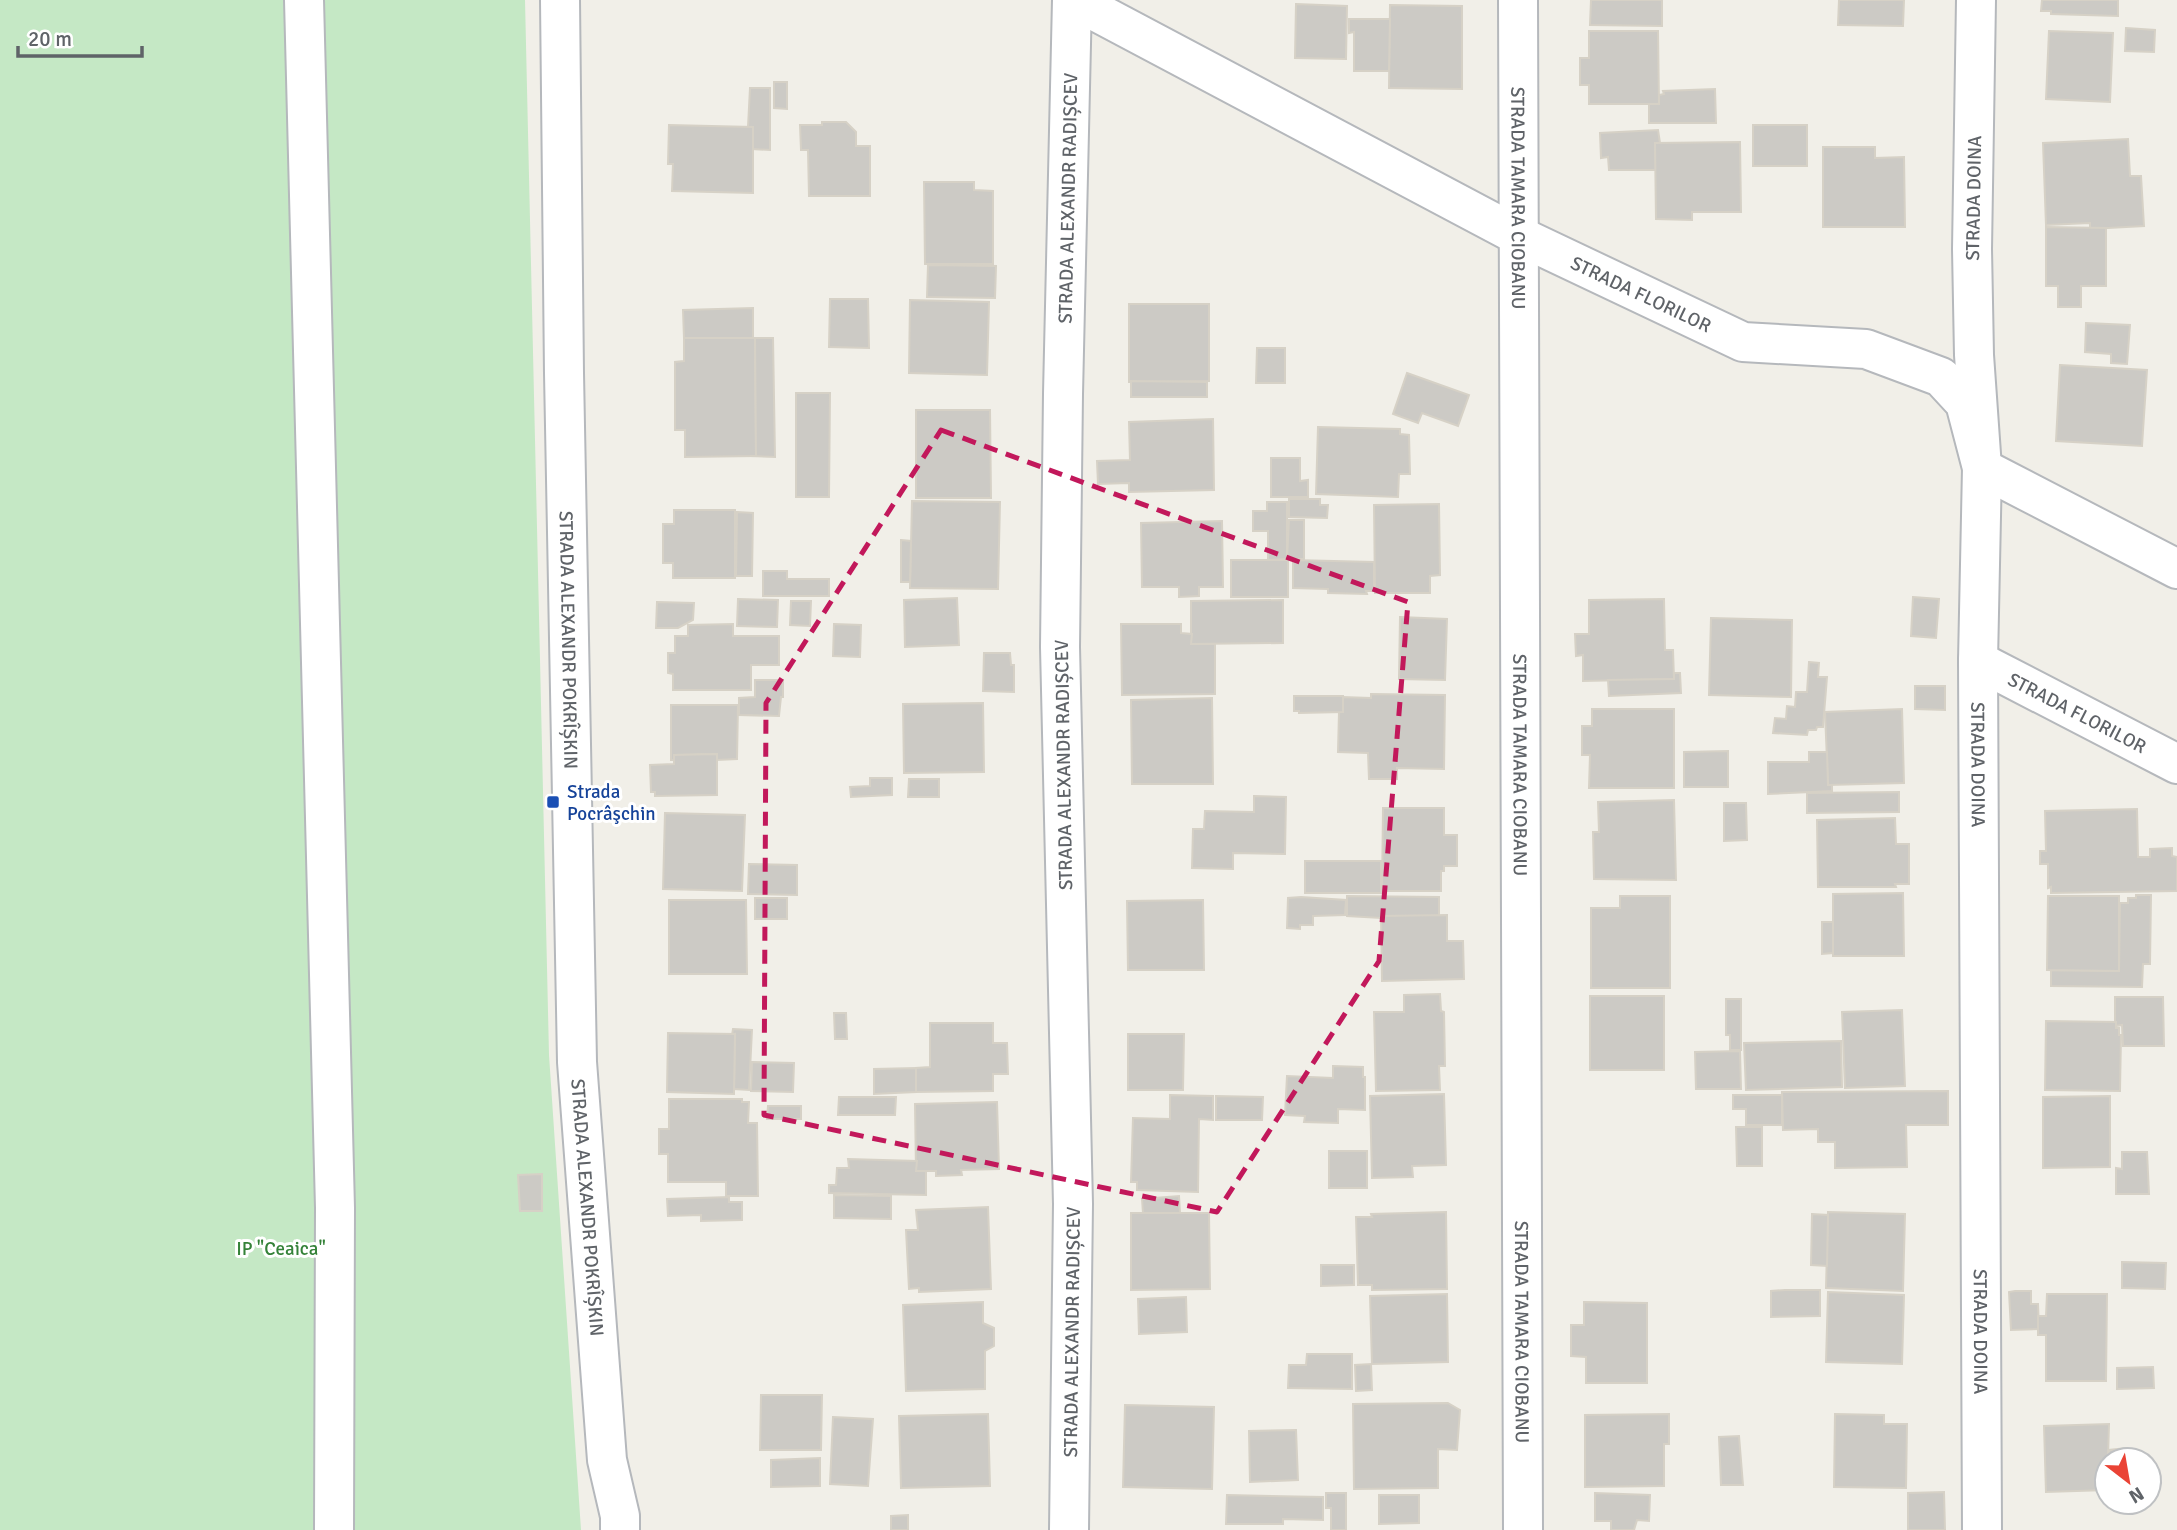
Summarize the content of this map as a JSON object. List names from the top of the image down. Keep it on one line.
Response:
{"streets":{"street":["STRADA ALEXANDR RADIȘCEV","STRADA TAMARA CIOBANU","STRADA DOINA","STRADA FLORILOR","STRADA ALEXANDR POKRÎȘKIN"]},"crossings":[["STRADA ALEXANDR RADIȘCEV","STRADA FLORILOR"],["STRADA TAMARA CIOBANU","STRADA FLORILOR"],["STRADA DOINA","STRADA FLORILOR"]],"parks":["IP \"Ceaica\""],"places":{"transit":["Strada Pocrâşchin"]},"scale_bar":"20 m","north":"bottom right"}
